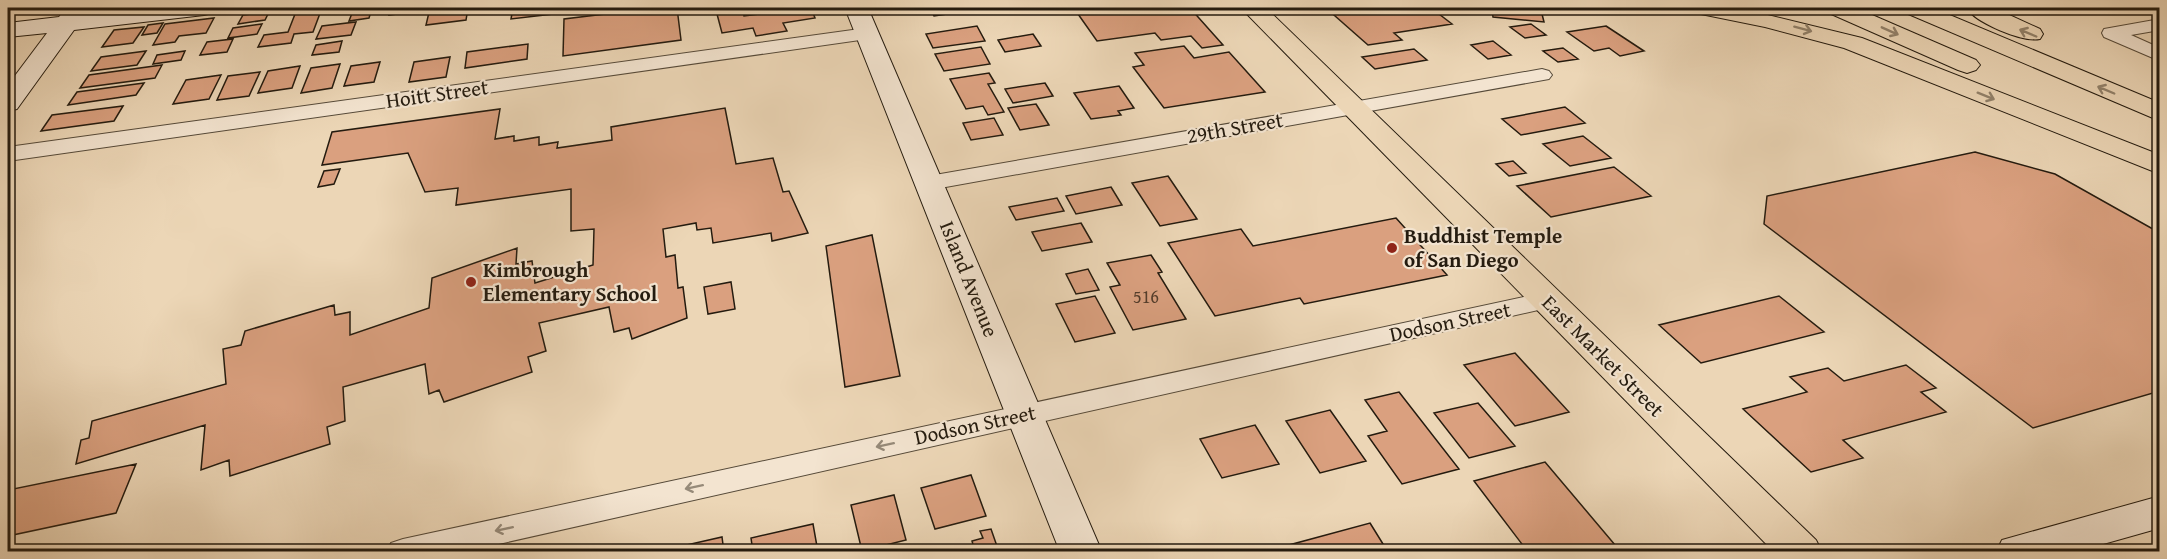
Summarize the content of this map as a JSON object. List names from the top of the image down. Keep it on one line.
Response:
{"streets":{"main road":["East Market Street"],"street":["Hoitt Street","29th Street","Island Avenue","Dodson Street"]},"crossings":[["Hoitt Street","Island Avenue"],["29th Street","Island Avenue"],["29th Street","East Market Street"],["Island Avenue","Dodson Street"],["Dodson Street","East Market Street"]],"one_way":["Dodson Street"],"places":["Buddhist Temple of San Diego","Kimbrough Elementary School"],"house_numbers":["516"]}
